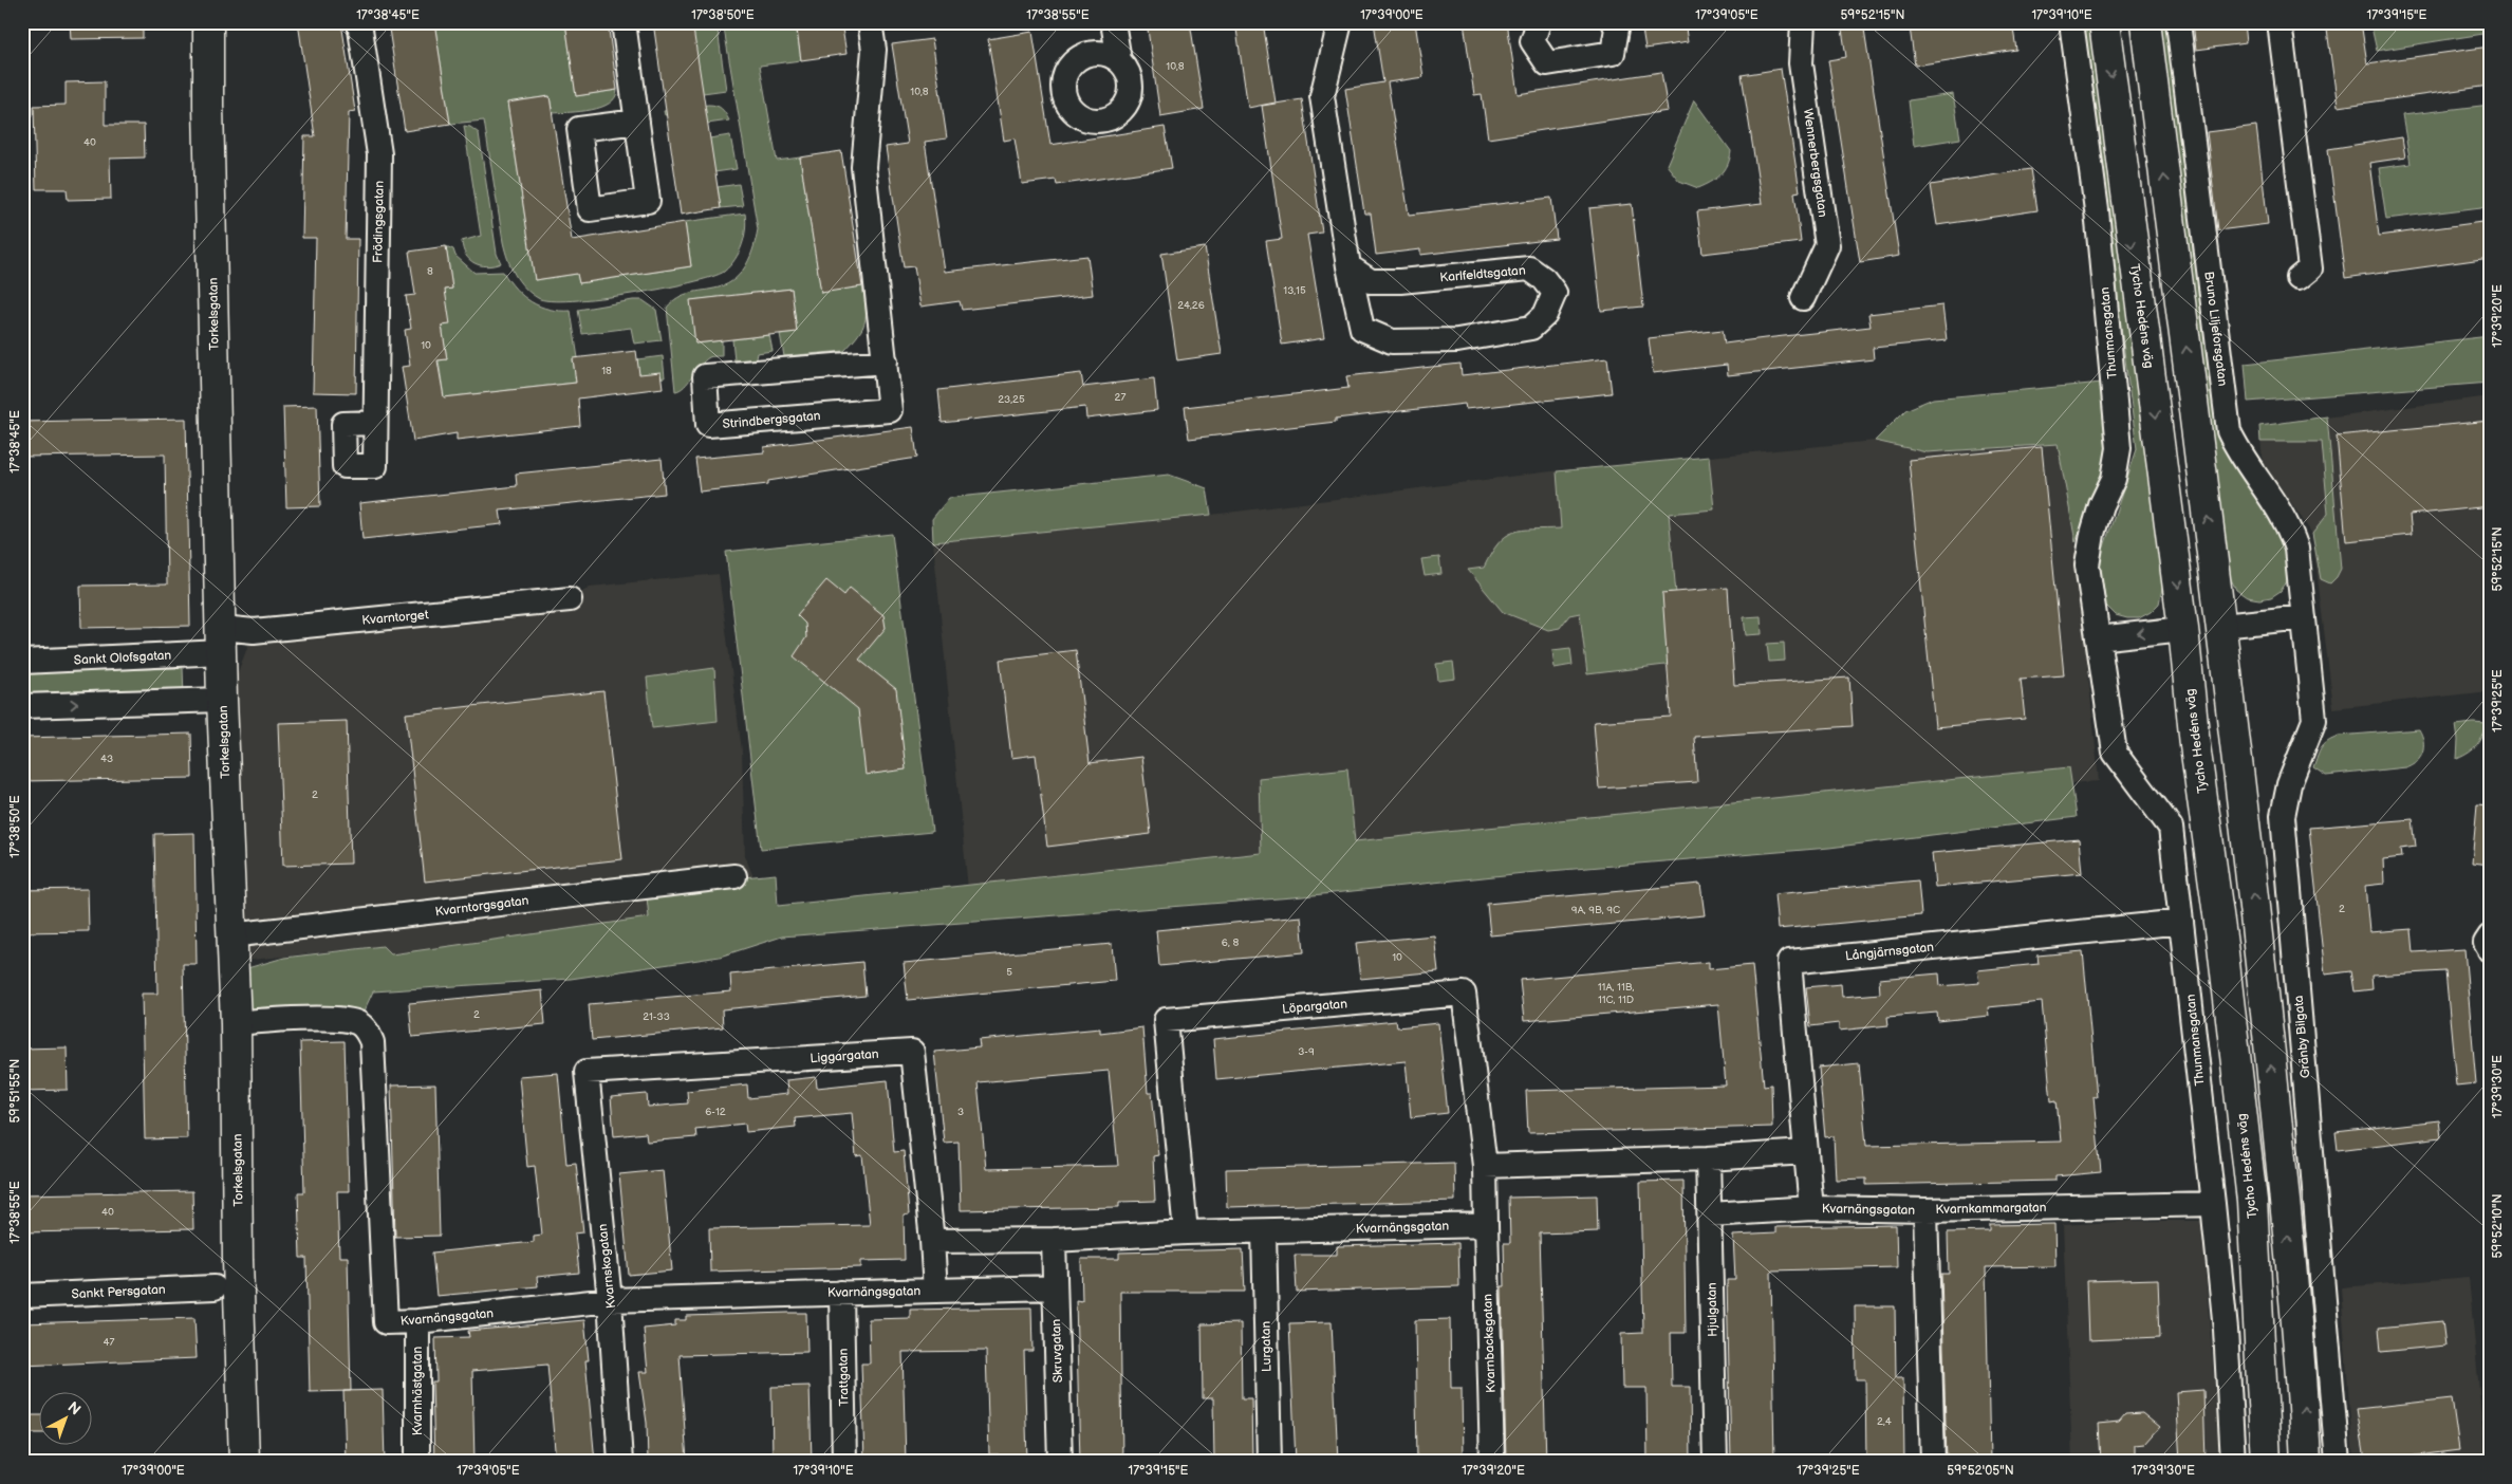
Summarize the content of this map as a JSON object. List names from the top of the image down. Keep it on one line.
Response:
{"streets":{"main road":["Torkelsgatan","Tycho Hedéns väg"],"street":["Wennerbergsgatan","Frödingsgatan","Karlfeldtsgatan","Bruno Liljeforsgatan","Thunmansgatan","Strindbergsgatan","Kvarntorget","Sankt Olofsgatan","Kvarntorgsgatan","Långjärnsgatan","Löpargatan","Gränby Bilgata","Liggargatan","Kvarnkammargatan","Kvarnängsgatan","Kvarnskogatan","Sankt Persgatan","Hjulgatan","Kvarnbacksgatan","Lurgatan","Skruvgatan","Trattgatan","Kvarnhästgatan"]},"crossings":[["Torkelsgatan","Kvarntorget"],["Torkelsgatan","Sankt Olofsgatan"],["Torkelsgatan","Kvarntorgsgatan"],["Torkelsgatan","Kvarnängsgatan"],["Bruno Liljeforsgatan","Gränby Bilgata"],["Thunmansgatan","Långjärnsgatan"],["Thunmansgatan","Kvarnkammargatan"],["Kvarntorget","Sankt Olofsgatan"],["Långjärnsgatan","Kvarnängsgatan"],["Löpargatan","Kvarnängsgatan"],["Liggargatan","Kvarnängsgatan"],["Liggargatan","Kvarnskogatan"],["Kvarnkammargatan","Kvarnängsgatan"],["Kvarnängsgatan","Kvarnskogatan"],["Kvarnängsgatan","Hjulgatan"],["Kvarnängsgatan","Kvarnbacksgatan"],["Kvarnängsgatan","Lurgatan"],["Kvarnängsgatan","Skruvgatan"],["Kvarnängsgatan","Trattgatan"],["Kvarnängsgatan","Kvarnhästgatan"]],"house_numbers":["10,8","10,8","40","8","13,15","24,26","10","18","27","23,25","43","2","2","9A, 9B, 9C","6, 8","10","5","11A, 11B, 11C, 11D","2","21-33","3-9","6-12","3","40","47","2,4"],"north":"top right","coordinates":["17°38'45\"E","17°38'50\"E","17°38'55\"E","17°39'00\"E","17°39'05\"E","59°52'15\"N","17°39'10\"E","17°39'15\"E","17°39'20\"E","17°39'25\"E","17°39'30\"E","59°51'55\"N","59°52'10\"N","59°52'05\"N"]}
